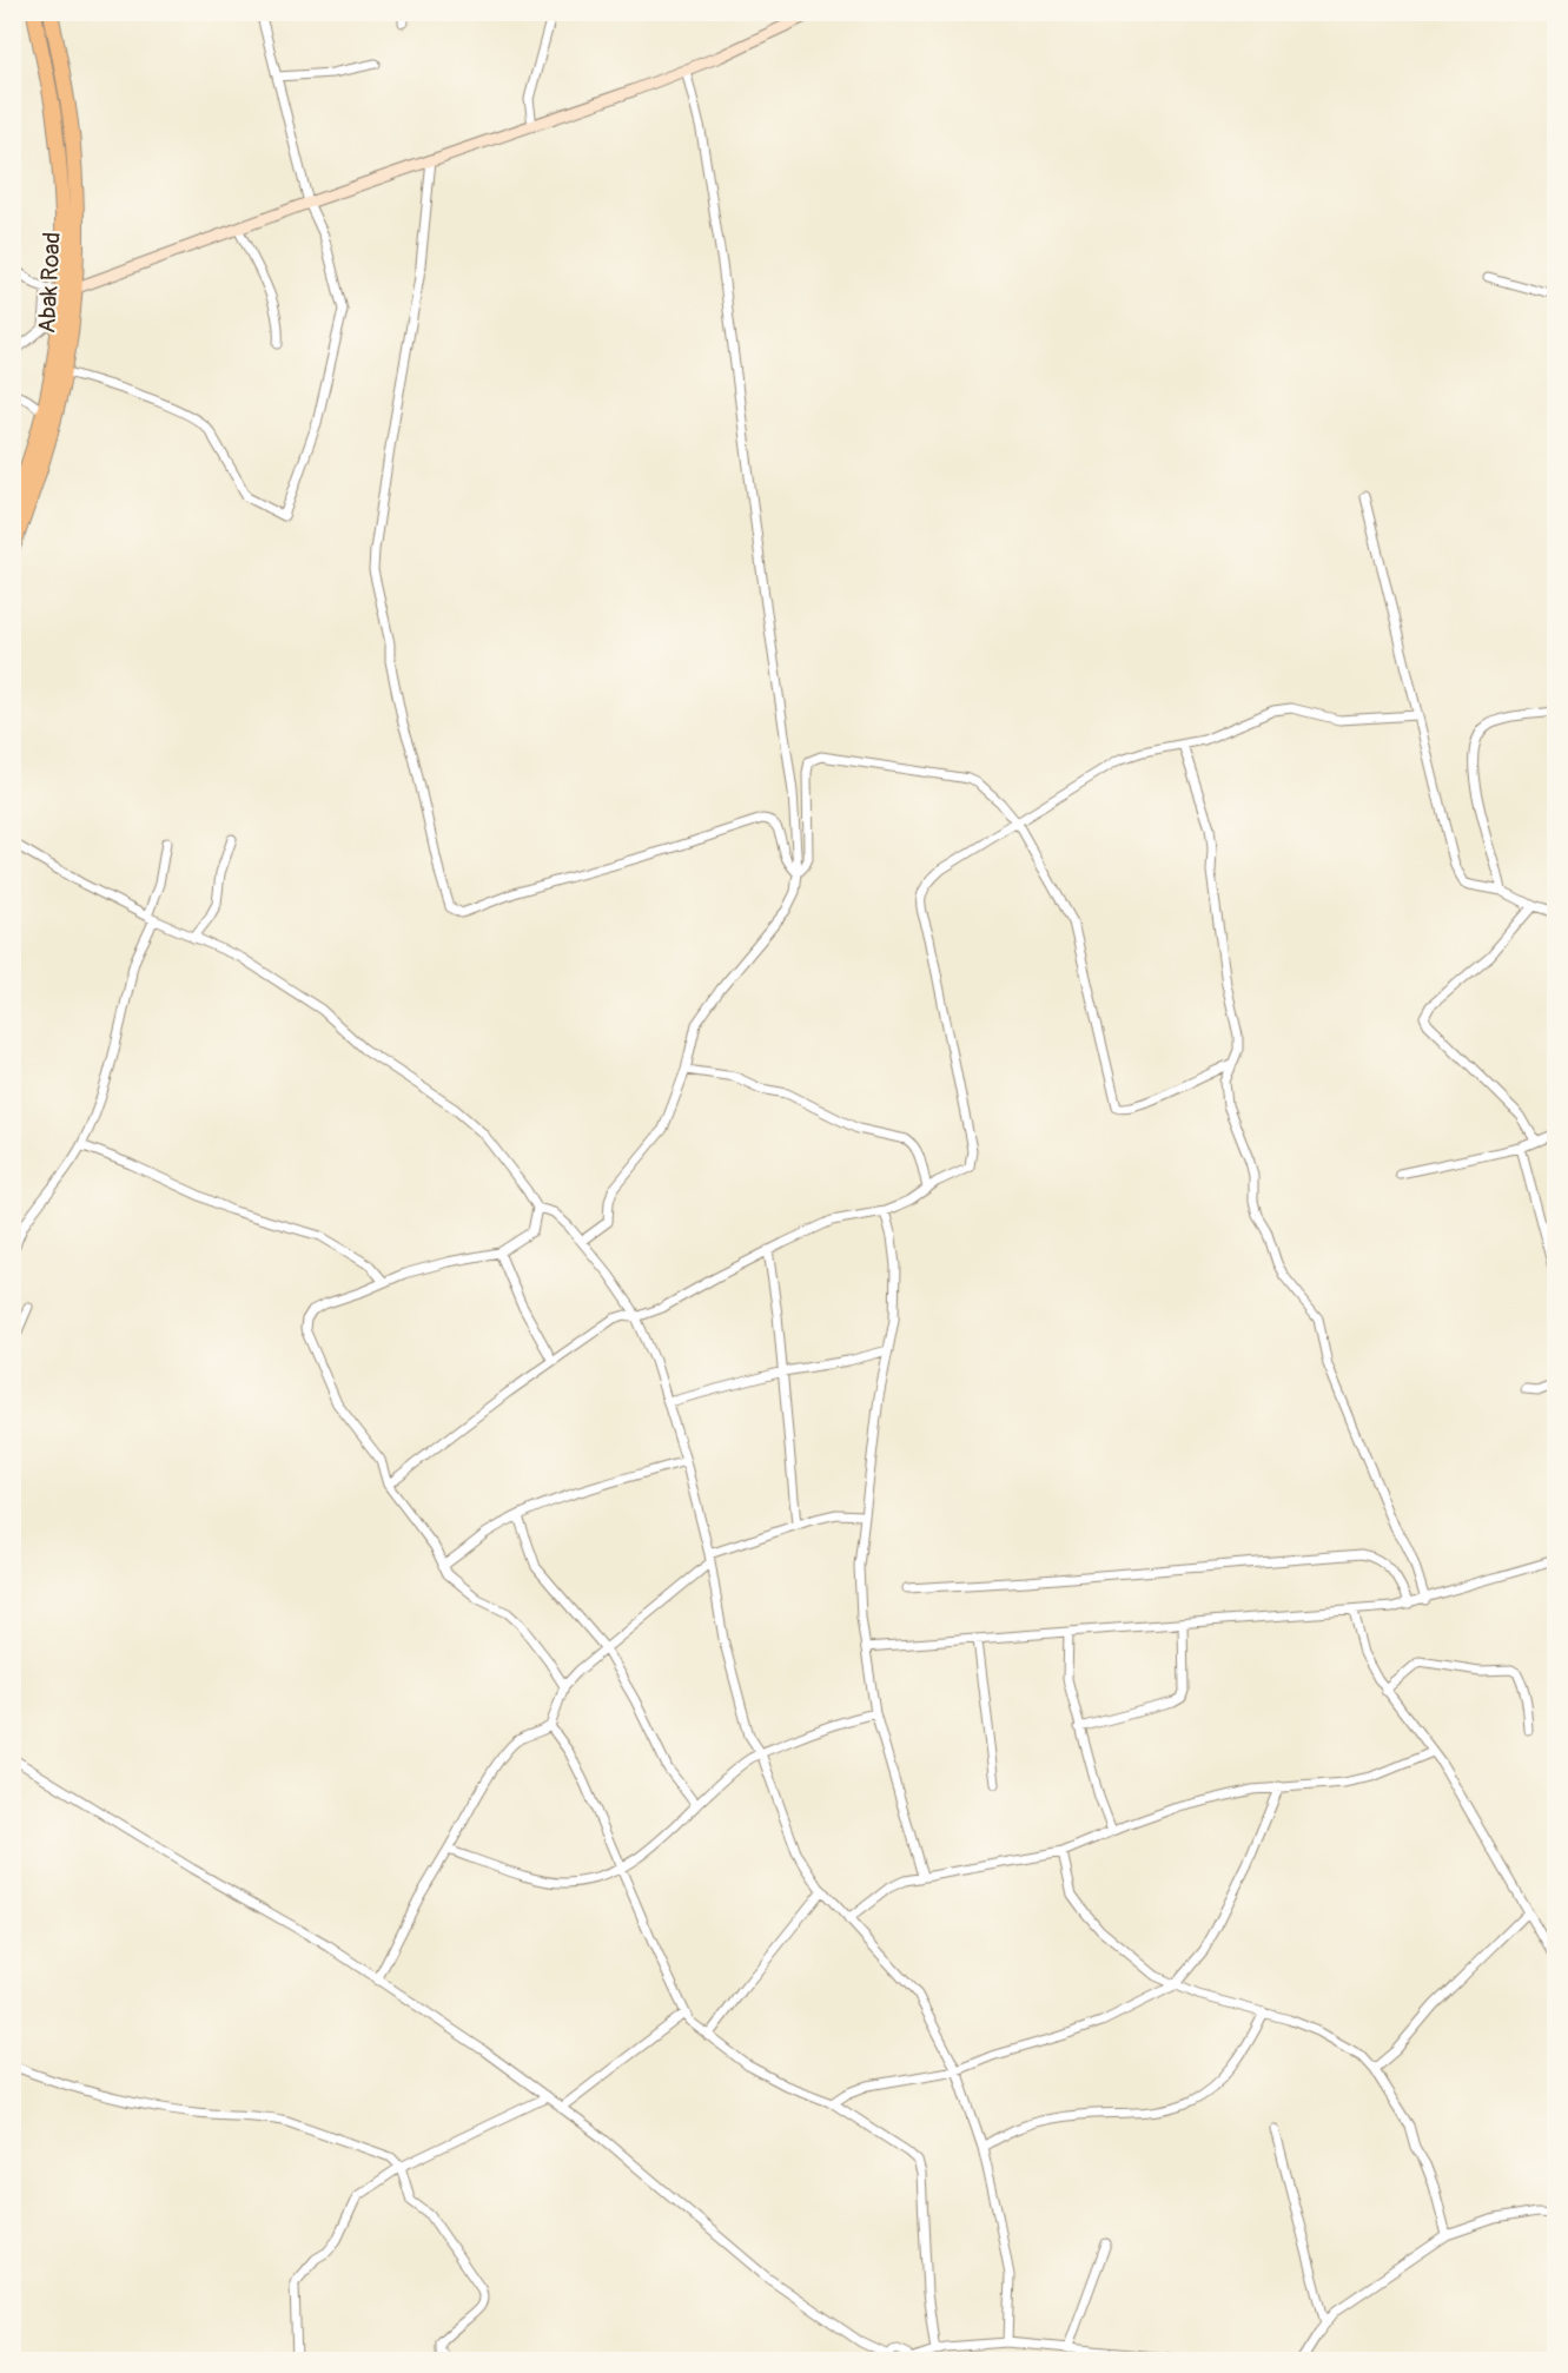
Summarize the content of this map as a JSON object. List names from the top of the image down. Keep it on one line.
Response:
{"streets":{"highway":["Abak Road"]}}
